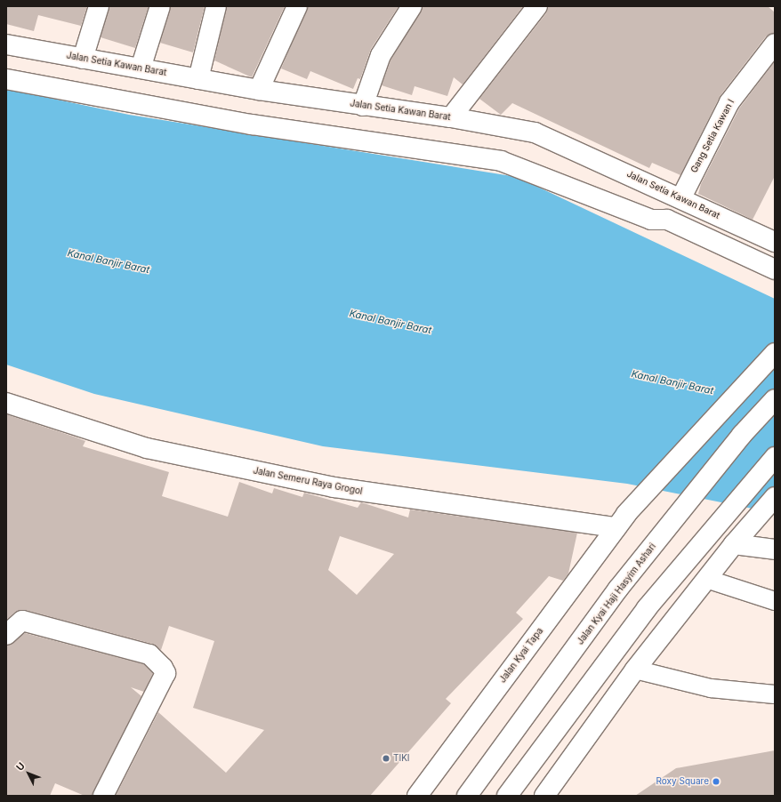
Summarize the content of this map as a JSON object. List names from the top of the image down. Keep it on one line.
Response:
{"streets":{"main road":["Jalan Setia Kawan Barat","Gang Setia Kawan I","Jalan Semeru Raya Grogol","Jalan Kyai Haji Hasyim Ashari","Jalan Kyai Tapa"]},"crossings":[["Jalan Setia Kawan Barat","Gang Setia Kawan I"],["Jalan Semeru Raya Grogol","Jalan Kyai Tapa"]],"water":["Kanal Banjir Barat"],"places":["TIKI","Roxy Square"],"north":"top left"}
